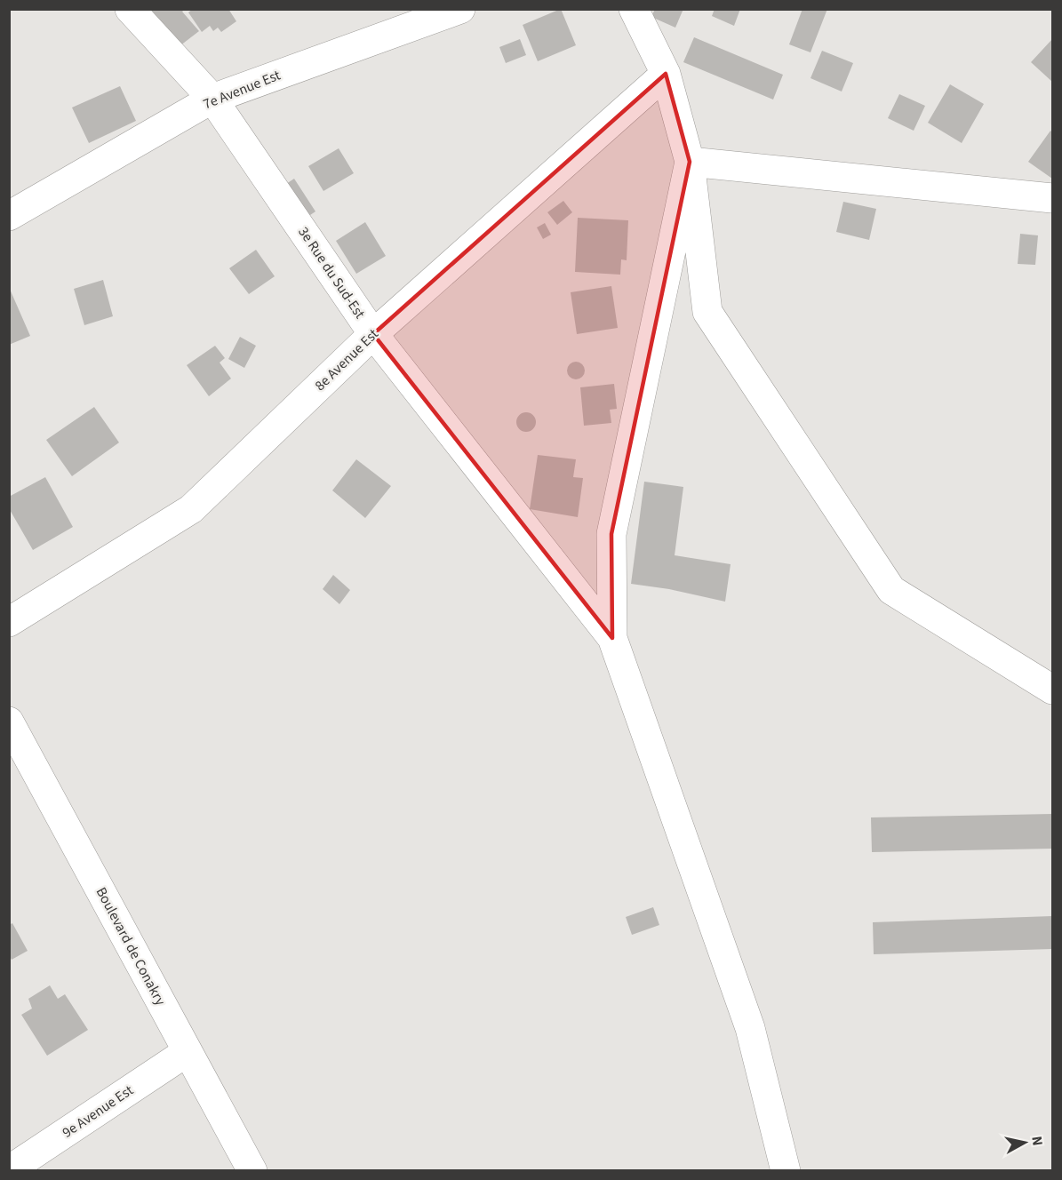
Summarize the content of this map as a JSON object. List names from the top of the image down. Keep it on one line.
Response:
{"streets":{"street":["7e Avenue Est","3e Rue du Sud-Est","8e Avenue Est","Boulevard de Conakry","9e Avenue Est"]},"crossings":[["7e Avenue Est","3e Rue du Sud-Est"],["3e Rue du Sud-Est","8e Avenue Est"],["Boulevard de Conakry","9e Avenue Est"]],"north":"right"}
